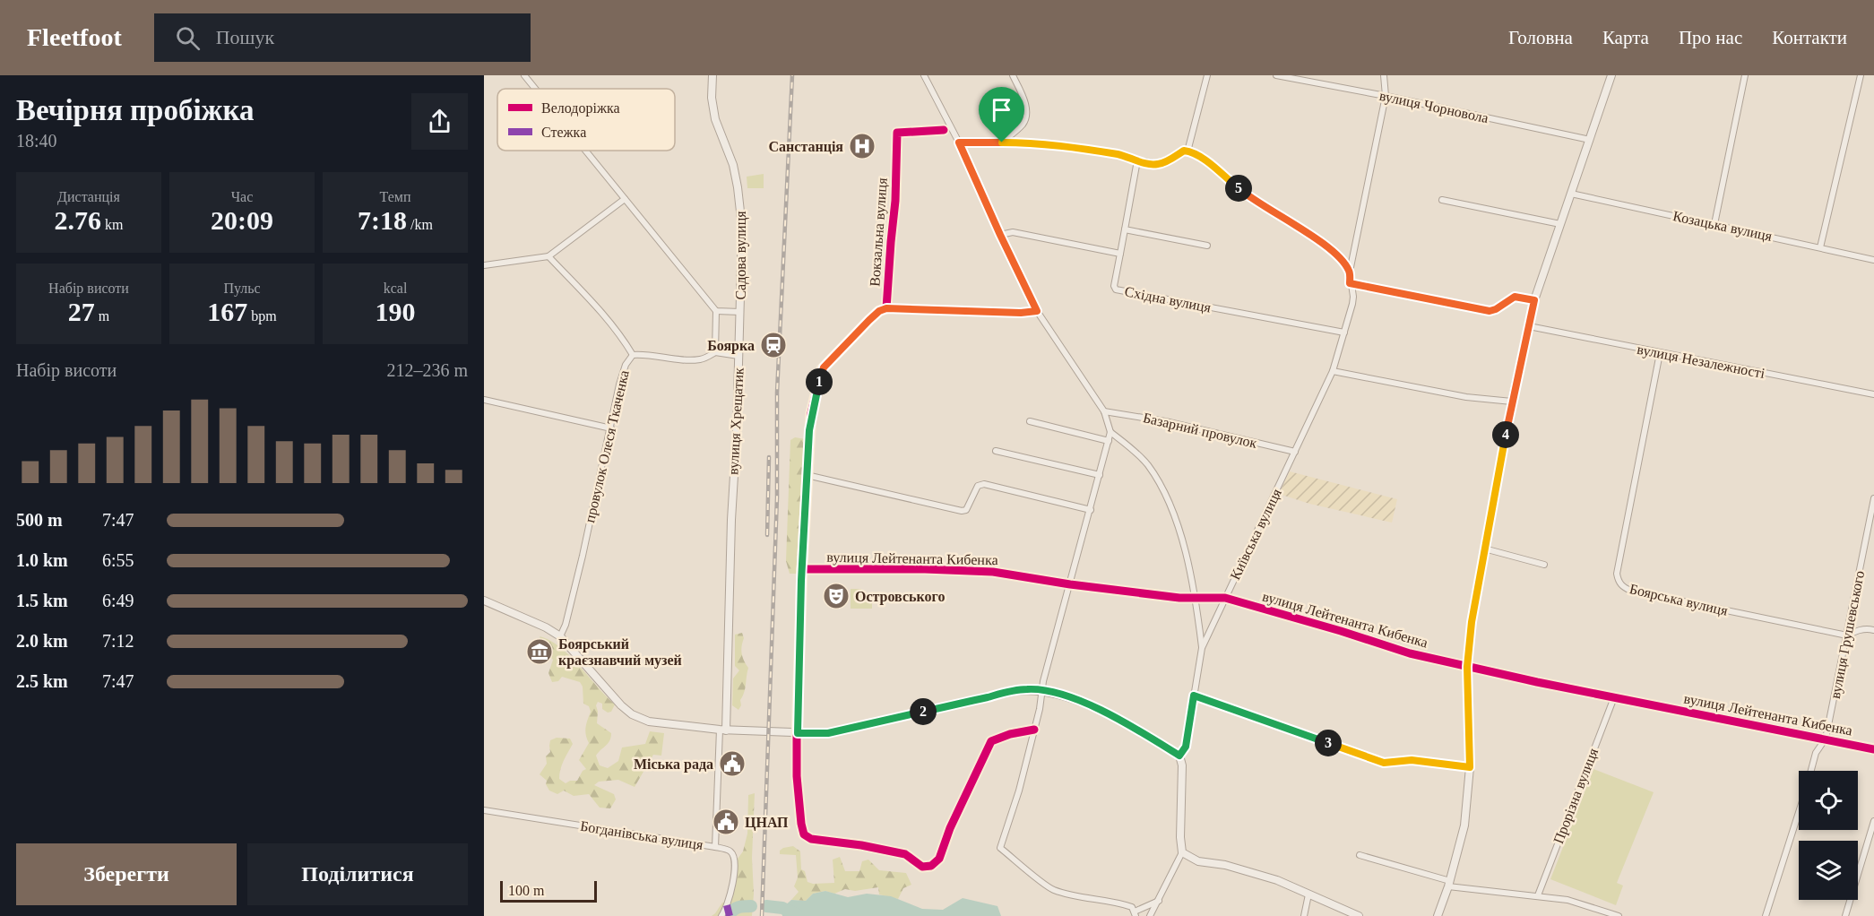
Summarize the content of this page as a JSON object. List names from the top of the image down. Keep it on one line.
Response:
{"streets":{"street":["вулиця Чорновола","Козацька вулиця","Вокзальна вулиця","Садова вулиця","Східна вулиця","вулиця Незалежності","вулиця Хрещатик","Базарний провулок","провулок Олеся Ткаченка","Київська вулиця","вулиця Лейтенанта Кибенка","Боярська вулиця","вулиця Грушевського","Прорізна вулиця","Богданівська вулиця"]},"crossings":[["вулиця Чорновола","Київська вулиця"],["Вокзальна вулиця","вулиця Лейтенанта Кибенка"],["Садова вулиця","вулиця Хрещатик"],["Східна вулиця","Київська вулиця"],["вулиця Незалежності","Боярська вулиця"],["вулиця Хрещатик","Богданівська вулиця"],["Базарний провулок","Київська вулиця"],["Київська вулиця","вулиця Лейтенанта Кибенка"],["вулиця Лейтенанта Кибенка","вулиця Грушевського"],["вулиця Лейтенанта Кибенка","Прорізна вулиця"],["Боярська вулиця","вулиця Грушевського"]],"places":{"hospital":["Санстанція"],"station":["Боярка"],"theatre":["Островського"],"museum":["Боярський краєзнавчий музей"],"public building":["Міська рада","ЦНАП"]},"legend":["Велодоріжка","Стежка"],"scale_bar":"100 m","page":{"header":"Fleetfoot","search":"Пошук","nav":["Головна","Карта","Про нас","Контакти"],"heading":["Вечірня пробіжка","18:40"],"stats":[["Дистанція","2.76 km"],["Час","20:09"],["Темп","7:18 /km"],["Набір висоти","27 m"],["Пульс","167 bpm"],["kcal","190"]],"pins":["5","1","4","2","3"],"chart":["Набір висоти","212–236 m"],"list":[{"name":"500 m","note":"7:47"},{"name":"1.0 km","note":"6:55"},{"name":"1.5 km","note":"6:49"},{"name":"2.0 km","note":"7:12"},{"name":"2.5 km","note":"7:47"}],"buttons":["Зберегти","Поділитися"],"scale":"100 m"}}
